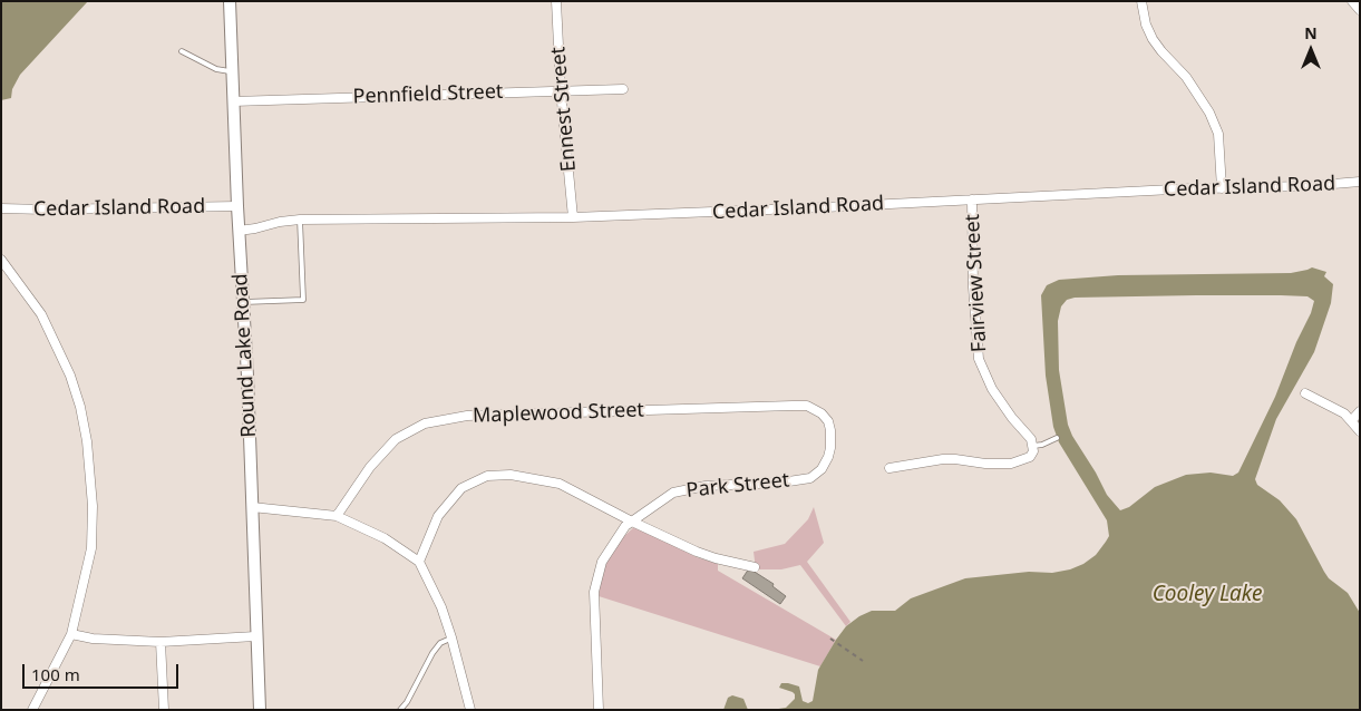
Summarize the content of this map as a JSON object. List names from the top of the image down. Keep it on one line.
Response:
{"streets":{"street":["Pennfield Street","Ennest Street","Cedar Island Road","Fairview Street","Round Lake Road","Maplewood Street","Park Street"]},"crossings":[["Pennfield Street","Ennest Street"],["Pennfield Street","Round Lake Road"],["Ennest Street","Cedar Island Road"],["Cedar Island Road","Fairview Street"],["Cedar Island Road","Round Lake Road"],["Maplewood Street","Park Street"]],"water":["Cooley Lake"],"scale_bar":"100 m","north":"top"}
